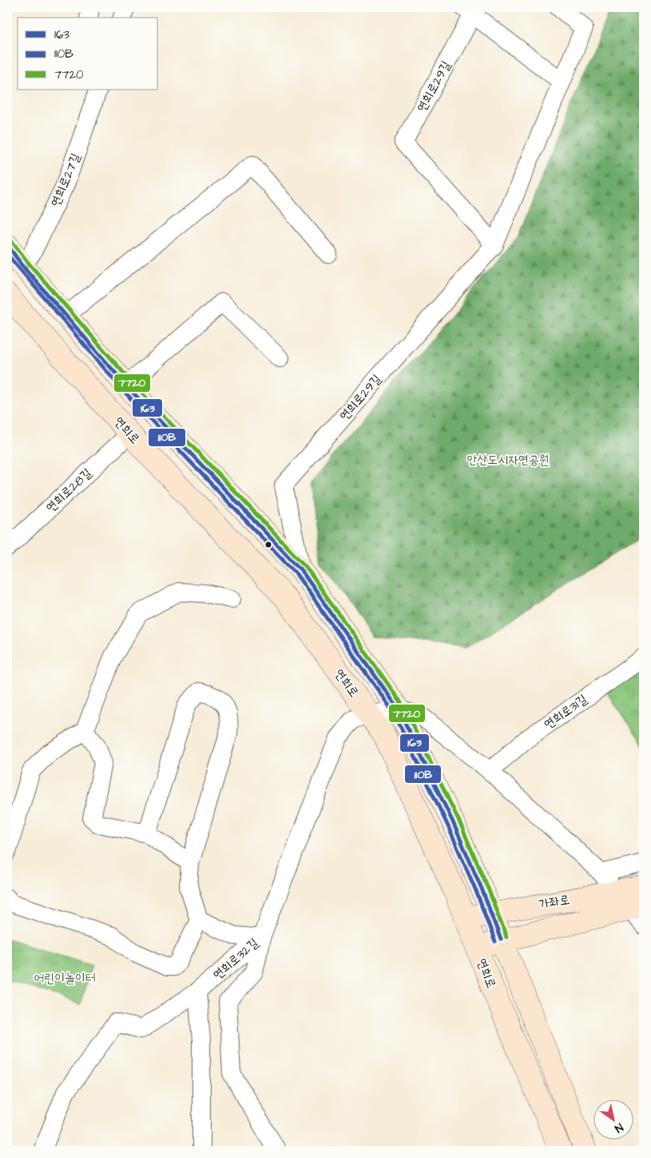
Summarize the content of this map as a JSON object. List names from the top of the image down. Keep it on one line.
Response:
{"streets":{"main road":["연희로","가좌로"],"street":["연희로29길","연희로27길","연희로28길","연희로31길","연희로32길"]},"crossings":[["연희로29길","연희로"],["연희로27길","연희로"],["연희로","연희로28길"],["연희로","가좌로"],["연희로","연희로32길"]],"parks":["안산도시자연공원","어린이놀이터"],"lines":["transit line 7720","transit line 163","transit line 110B"],"legend":["163","110B","7720"],"north":"bottom right"}
